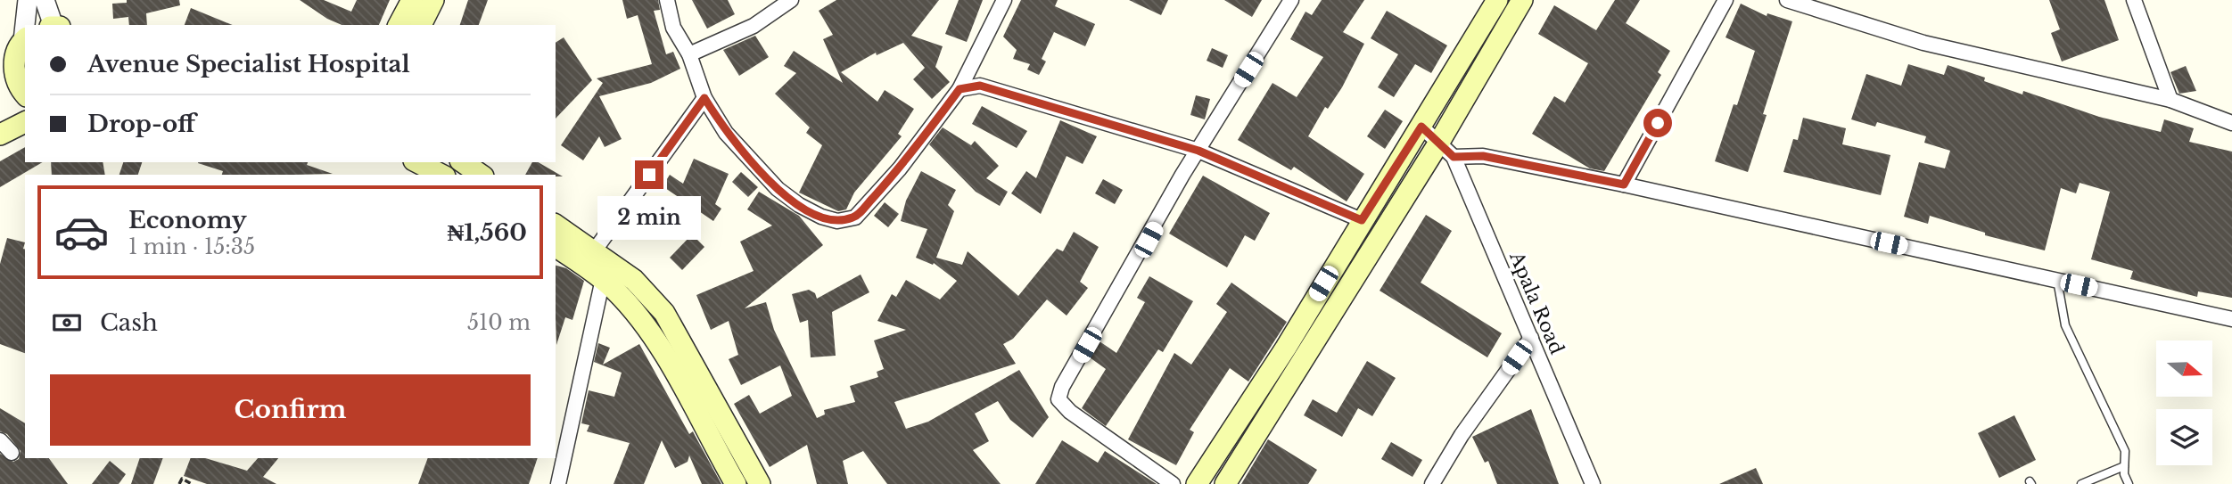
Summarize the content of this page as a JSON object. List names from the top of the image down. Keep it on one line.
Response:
{"streets":{"street":["Apala Road"]},"north":"right","page":{"banner":["Avenue Specialist Hospital","Drop-off"],"list":[{"name":"Economy","note":"1 min · 15:35","value":"₦1,560"}],"bubble":"2 min","pay":["Cash","510 m"],"buttons":"Confirm"}}
